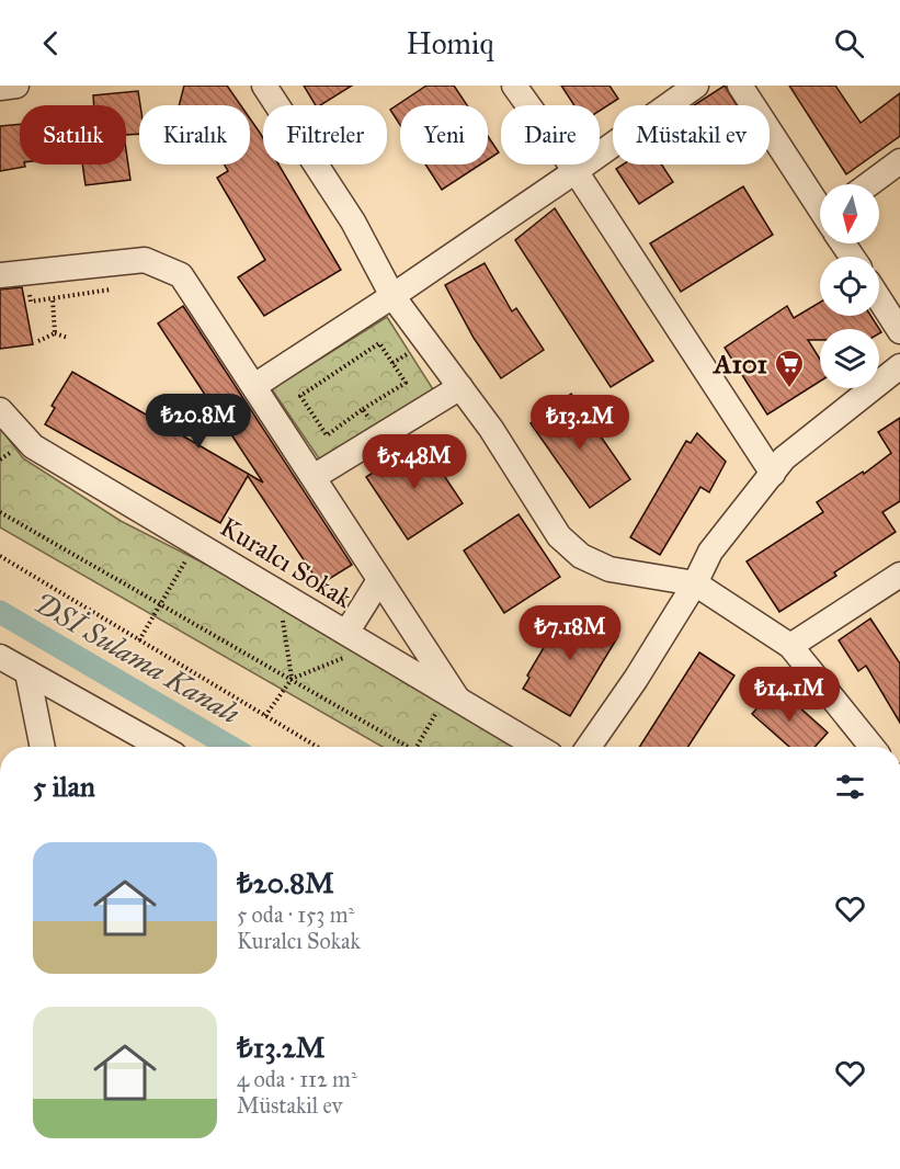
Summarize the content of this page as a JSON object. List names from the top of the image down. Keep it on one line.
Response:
{"streets":{"street":["Kuralcı Sokak"]},"water":["DSİ Sulama Kanalı"],"places":{"supermarket":["A101"]},"north":"bottom","page":{"header":"Homiq","chip":["Satılık","Kiralık","Filtreler","Yeni","Daire","Müstakil ev"],"price":["₺20.8M","₺13.2M","₺5.48M","₺7.18M","₺14.1M"],"heading":"5 ilan","list":[{"name":"₺20.8M","note":"5 oda · 153 m² · Kuralcı Sokak"},{"name":"₺13.2M","note":"4 oda · 112 m² · Müstakil ev"}]}}
